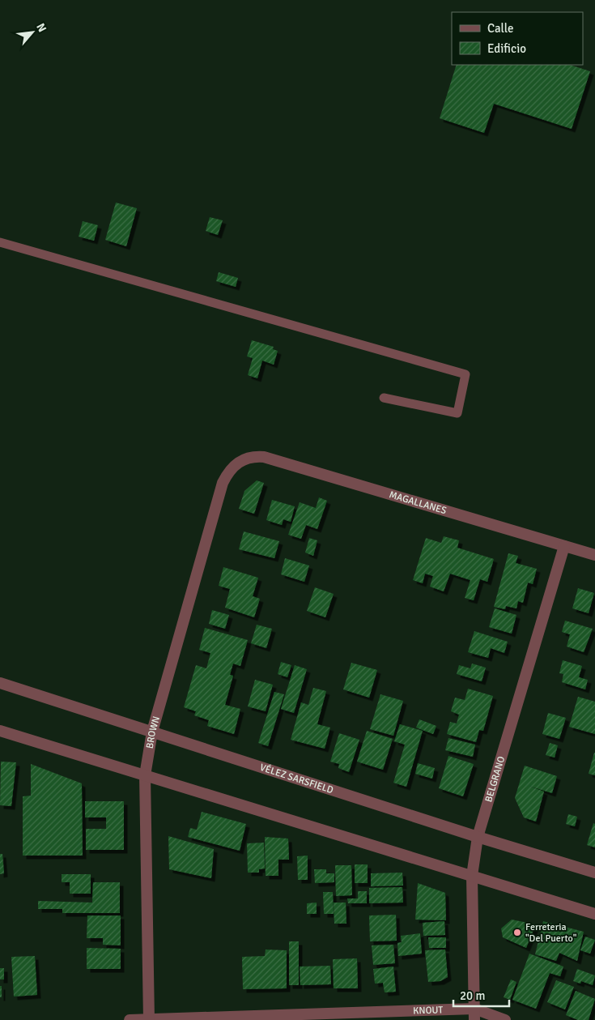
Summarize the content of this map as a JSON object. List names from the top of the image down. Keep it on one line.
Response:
{"streets":{"street":["MAGALLANES","BROWN","VÉLEZ SARSFIELD","BELGRANO","KNOUT"]},"crossings":[["MAGALLANES","BROWN"],["MAGALLANES","BELGRANO"],["BROWN","VÉLEZ SARSFIELD"],["BROWN","KNOUT"],["VÉLEZ SARSFIELD","BELGRANO"],["BELGRANO","KNOUT"]],"places":["Ferreteria \"Del Puerto\""],"legend":["Calle","Edificio"],"scale_bar":"20 m","north":"top right"}
